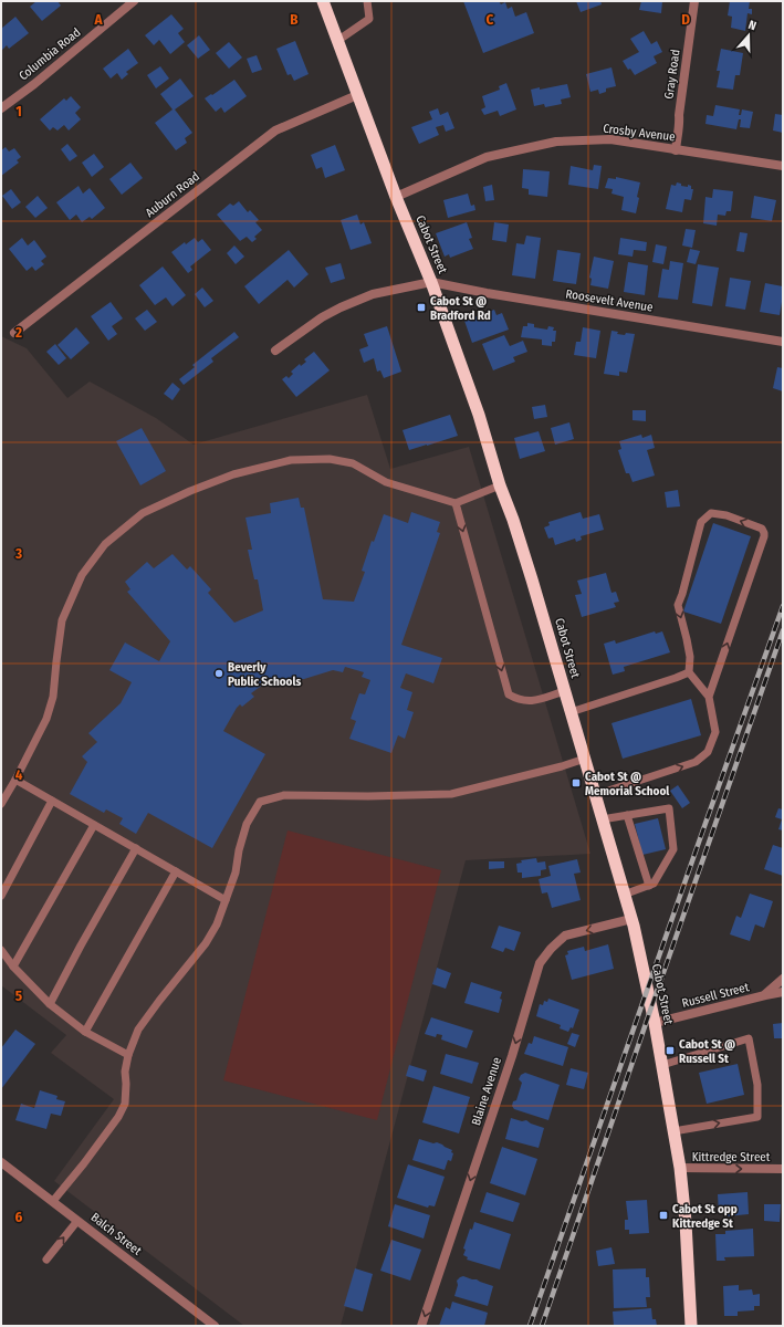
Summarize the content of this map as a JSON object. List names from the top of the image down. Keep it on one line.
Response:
{"streets":{"highway":["Cabot Street"],"street":["Columbia Road","Gray Road","Crosby Avenue","Auburn Road","Roosevelt Avenue","Russell Street","Blaine Avenue","Kittredge Street","Balch Street"]},"crossings":[["Gray Road","Crosby Avenue"],["Crosby Avenue","Cabot Street"],["Auburn Road","Cabot Street"],["Cabot Street","Roosevelt Avenue"],["Cabot Street","Russell Street"],["Cabot Street","Blaine Avenue"],["Cabot Street","Kittredge Street"]],"one_way":["Blaine Avenue","Kittredge Street"],"places":{"transit":["Cabot St @ Bradford Rd","Cabot St @ Memorial School","Cabot St @ Russell St","Cabot St opp Kittredge St"],"other":["Beverly Public Schools"]},"north":"top","grid":{"columns":["A","B","C","D"],"rows":["1","2","3","4","5","6"]}}
